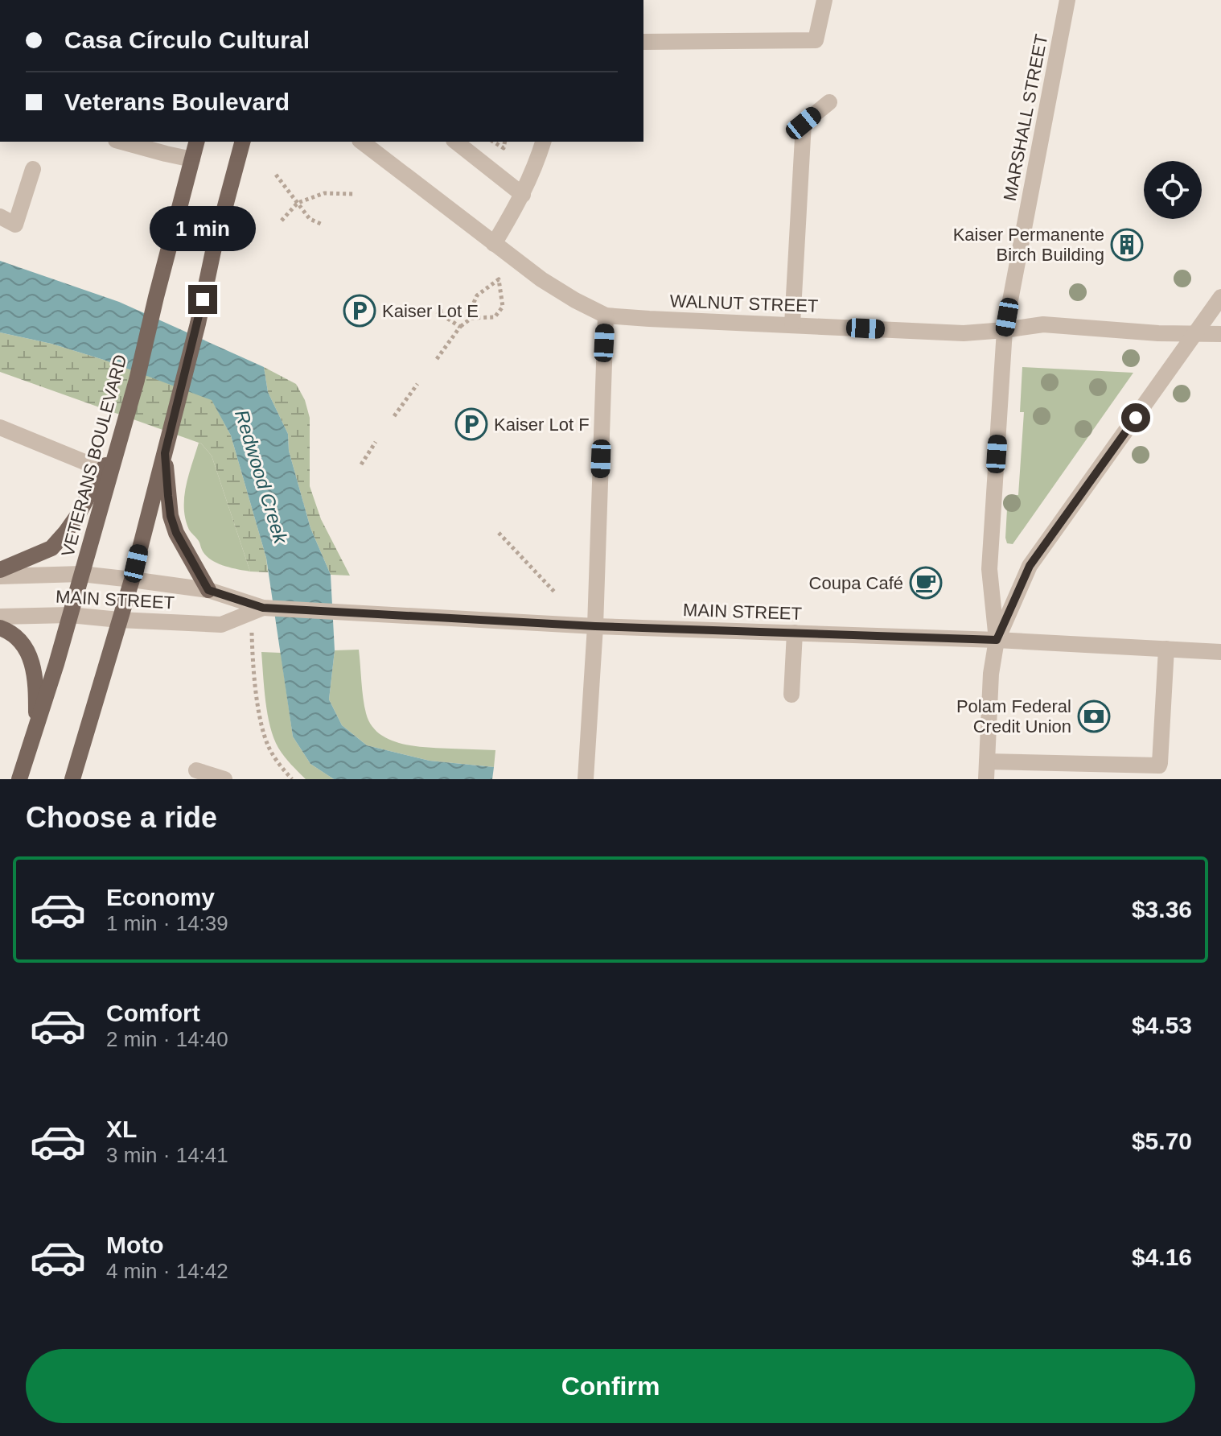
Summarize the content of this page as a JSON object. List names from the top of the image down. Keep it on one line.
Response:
{"streets":{"main road":["VETERANS BOULEVARD"],"street":["MARSHALL STREET","WALNUT STREET","MAIN STREET"]},"crossings":[["MARSHALL STREET","WALNUT STREET"],["MARSHALL STREET","MAIN STREET"],["VETERANS BOULEVARD","MAIN STREET"]],"water":["Redwood Creek"],"places":{"building":["Kaiser Permanente Birch Building"],"parking":["Kaiser Lot E","Kaiser Lot F"],"cafe":["Coupa Café"],"bank":["Polam Federal Credit Union"]},"page":{"banner":["Casa Círculo Cultural","Veterans Boulevard"],"bubble":"1 min","heading":"Choose a ride","list":[{"name":"Economy","note":"1 min · 14:39","value":"$3.36"},{"name":"Comfort","note":"2 min · 14:40","value":"$4.53"},{"name":"XL","note":"3 min · 14:41","value":"$5.70"},{"name":"Moto","note":"4 min · 14:42","value":"$4.16"}],"buttons":"Confirm"}}
